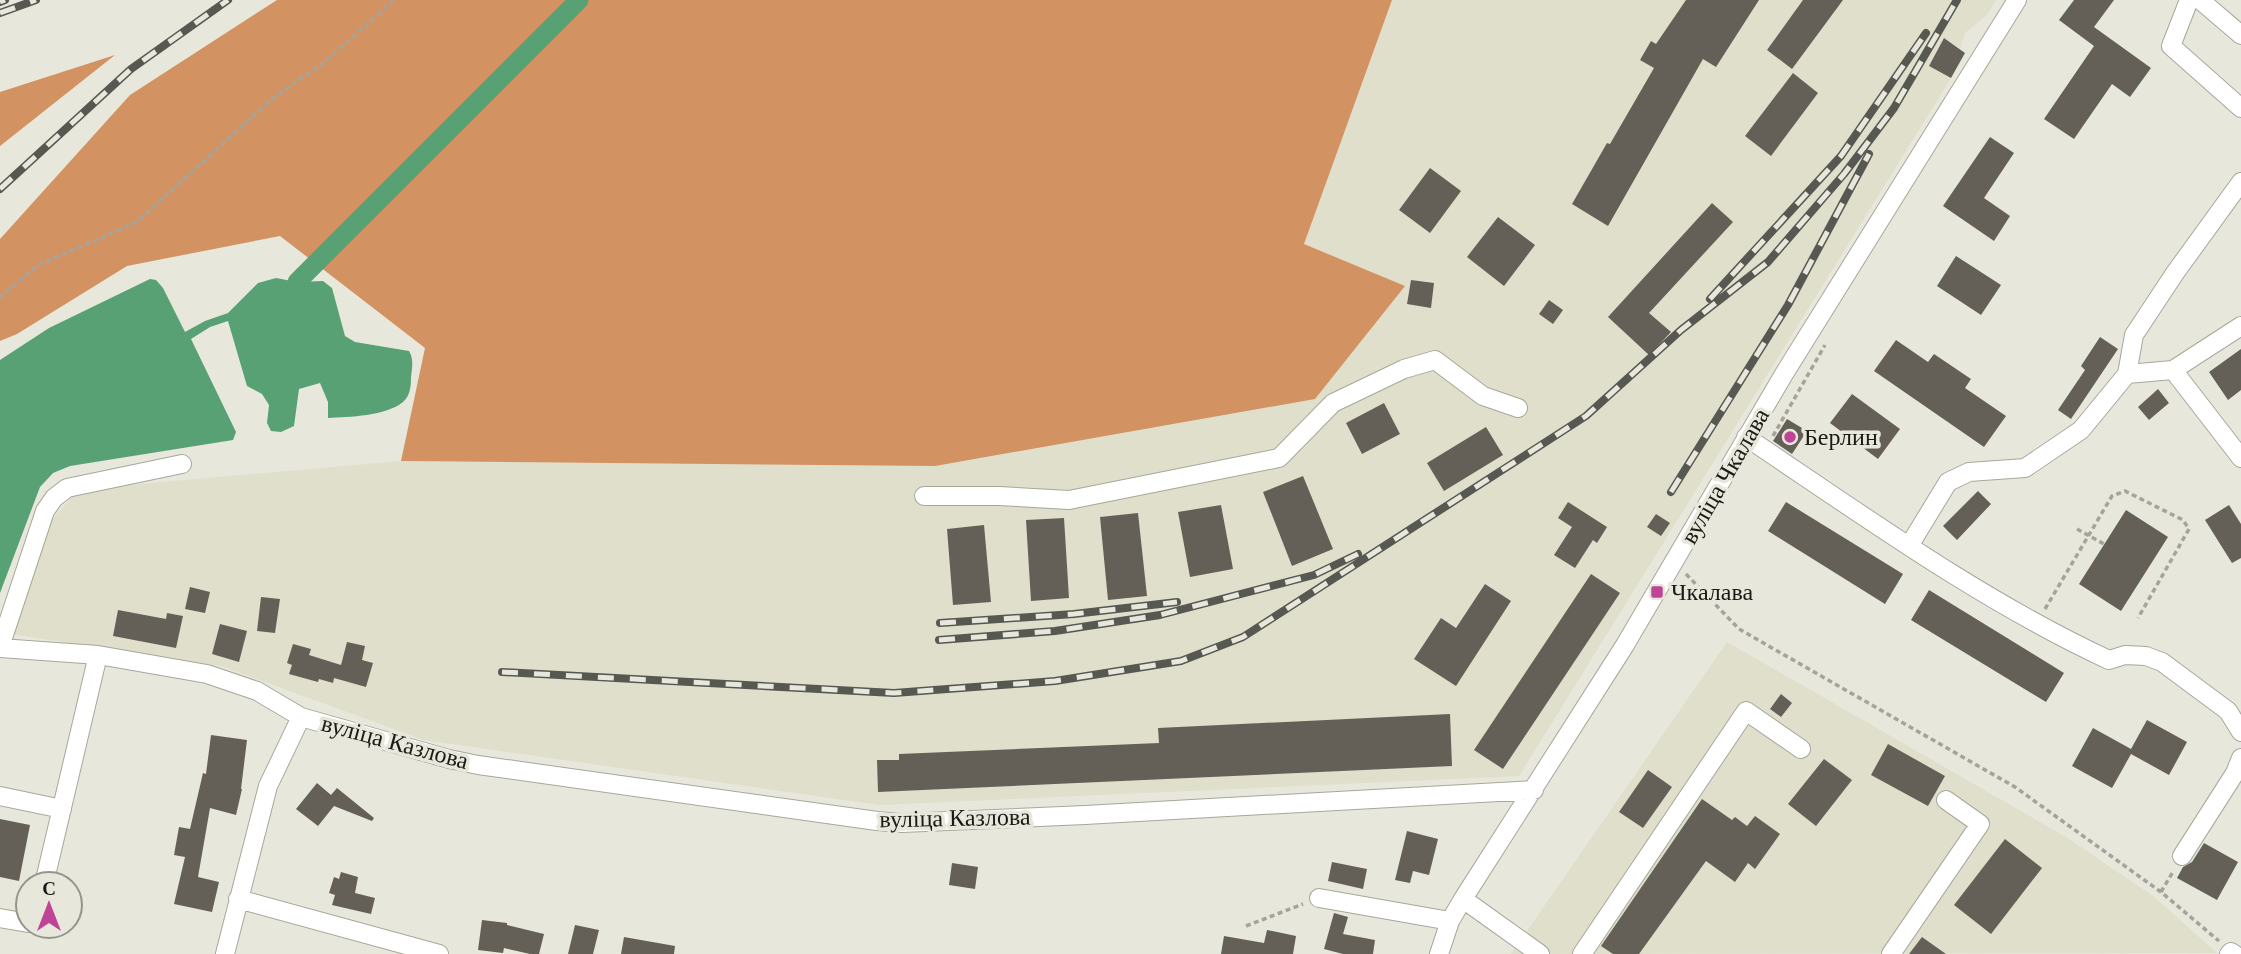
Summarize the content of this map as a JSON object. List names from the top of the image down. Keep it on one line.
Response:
{"streets":{"street":["вуліца Чкалава","вуліца Казлова"]},"crossings":[["вуліца Чкалава","вуліца Казлова"]],"places":{"other":["Берлин"],"transit":["Чкалава"]},"north":"top"}
